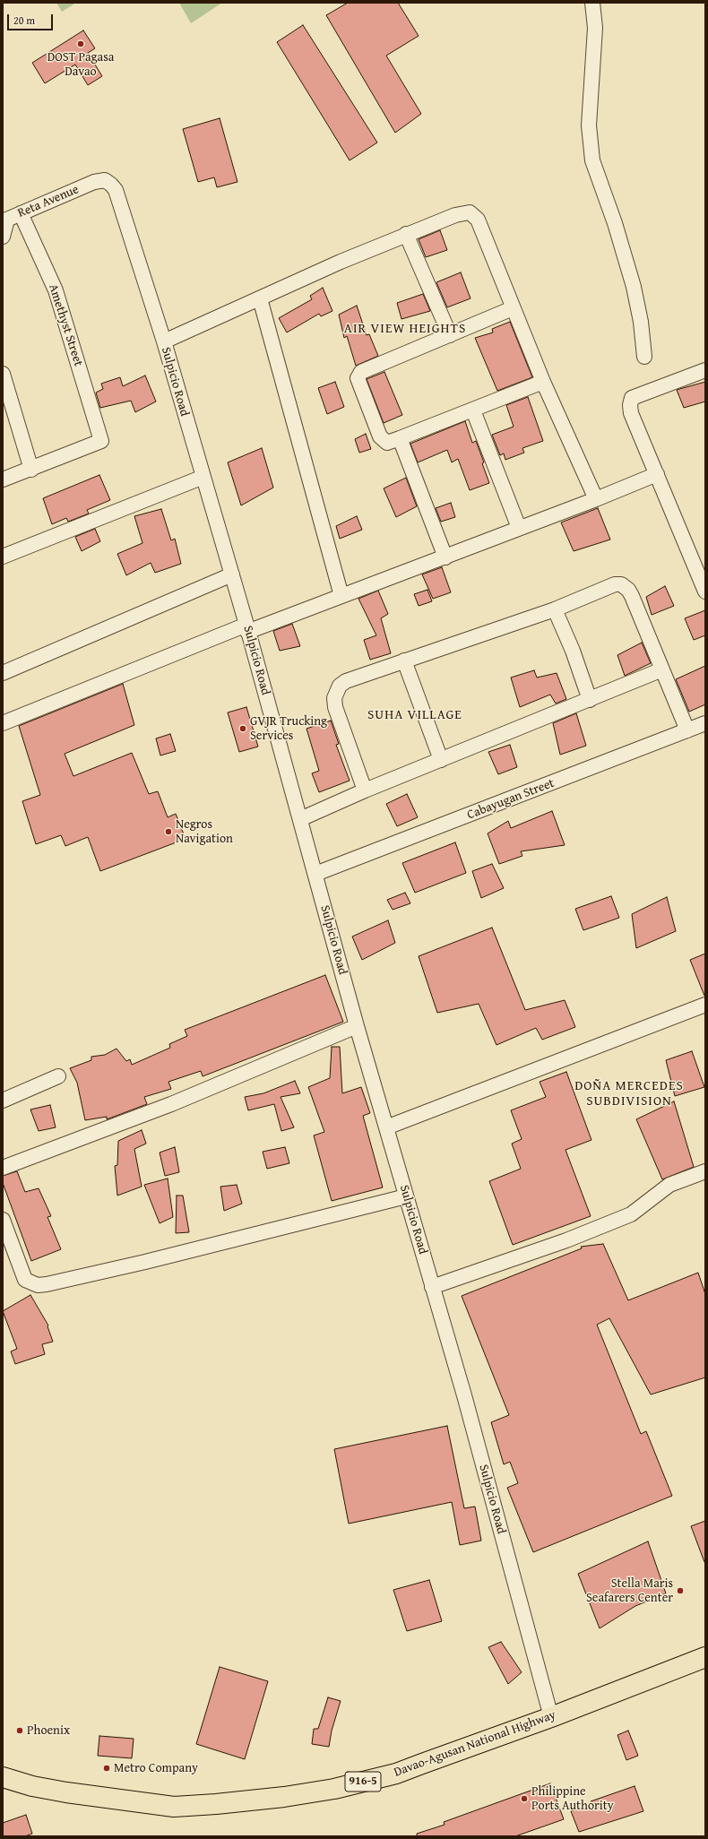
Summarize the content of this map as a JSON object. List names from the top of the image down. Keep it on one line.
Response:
{"streets":{"main road":["Davao-Agusan National Highway","916-5"],"street":["Reta Avenue","Amethyst Street","Sulpicio Road","Cabayugan Street"]},"crossings":[["Reta Avenue","Amethyst Street"],["Reta Avenue","Sulpicio Road"],["Sulpicio Road","Cabayugan Street"],["Sulpicio Road","Davao-Agusan National Highway"]],"districts":["AIR VIEW HEIGHTS","SUHA VILLAGE","DOÑA MERCEDES SUBDIVISION"],"places":["DOST Pagasa Davao","GVJR Trucking Services","Negros Navigation","Stella Maris Seafarers Center","Phoenix","Metro Company","Philippine Ports Authority"],"scale_bar":"20 m"}
